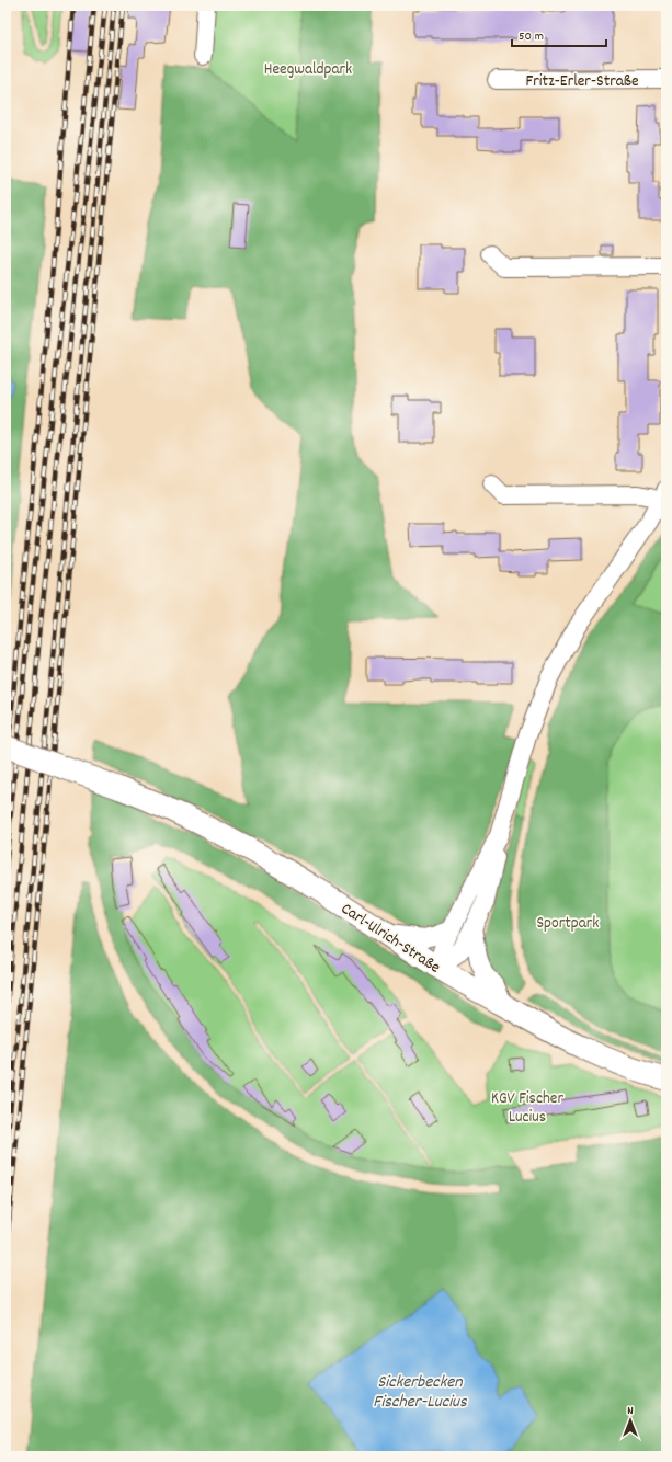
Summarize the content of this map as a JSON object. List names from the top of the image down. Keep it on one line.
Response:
{"streets":{"main road":["Carl-Ulrich-Straße"],"street":["Fritz-Erler-Straße"]},"water":["Sickerbecken Fischer-Lucius"],"parks":["Heegwaldpark","Sportpark","KGV Fischer Lucius"],"scale_bar":"50 m","north":"top"}
